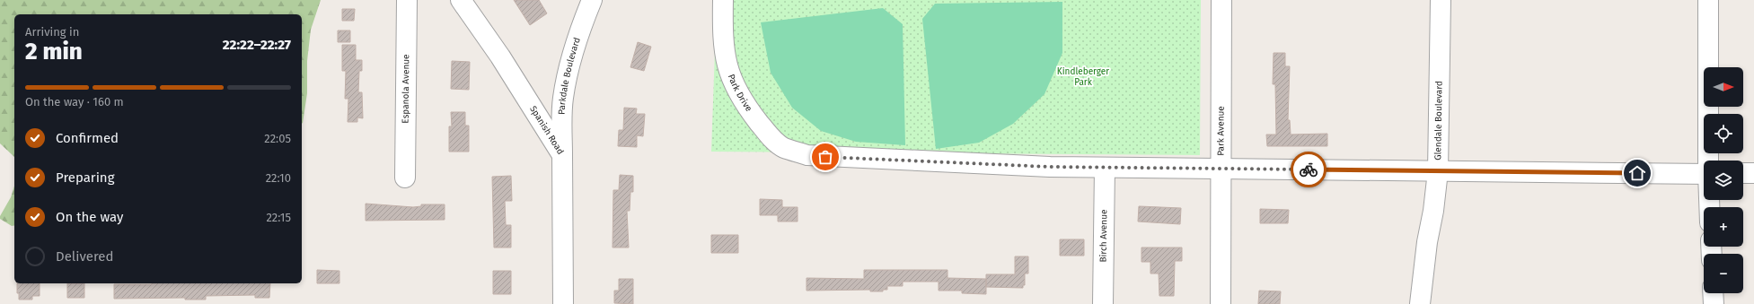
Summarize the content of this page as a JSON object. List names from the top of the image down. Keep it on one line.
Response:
{"streets":{"street":["Parkdale Boulevard","Espanola Avenue","Park Drive","Glendale Boulevard","Spanish Road","Park Avenue","Birch Avenue"]},"crossings":[["Parkdale Boulevard","Spanish Road"],["Park Drive","Glendale Boulevard"],["Park Drive","Park Avenue"],["Park Drive","Birch Avenue"]],"parks":["Kindleberger Park"],"north":"right","page":{"heading":["2 min","Arriving in","22:22–22:27"],"map_buttons":["+","−"],"bar":"On the way · 160 m","list":[["Confirmed","22:05"],["Preparing","22:10"],["On the way","22:15"],"Delivered"]}}
